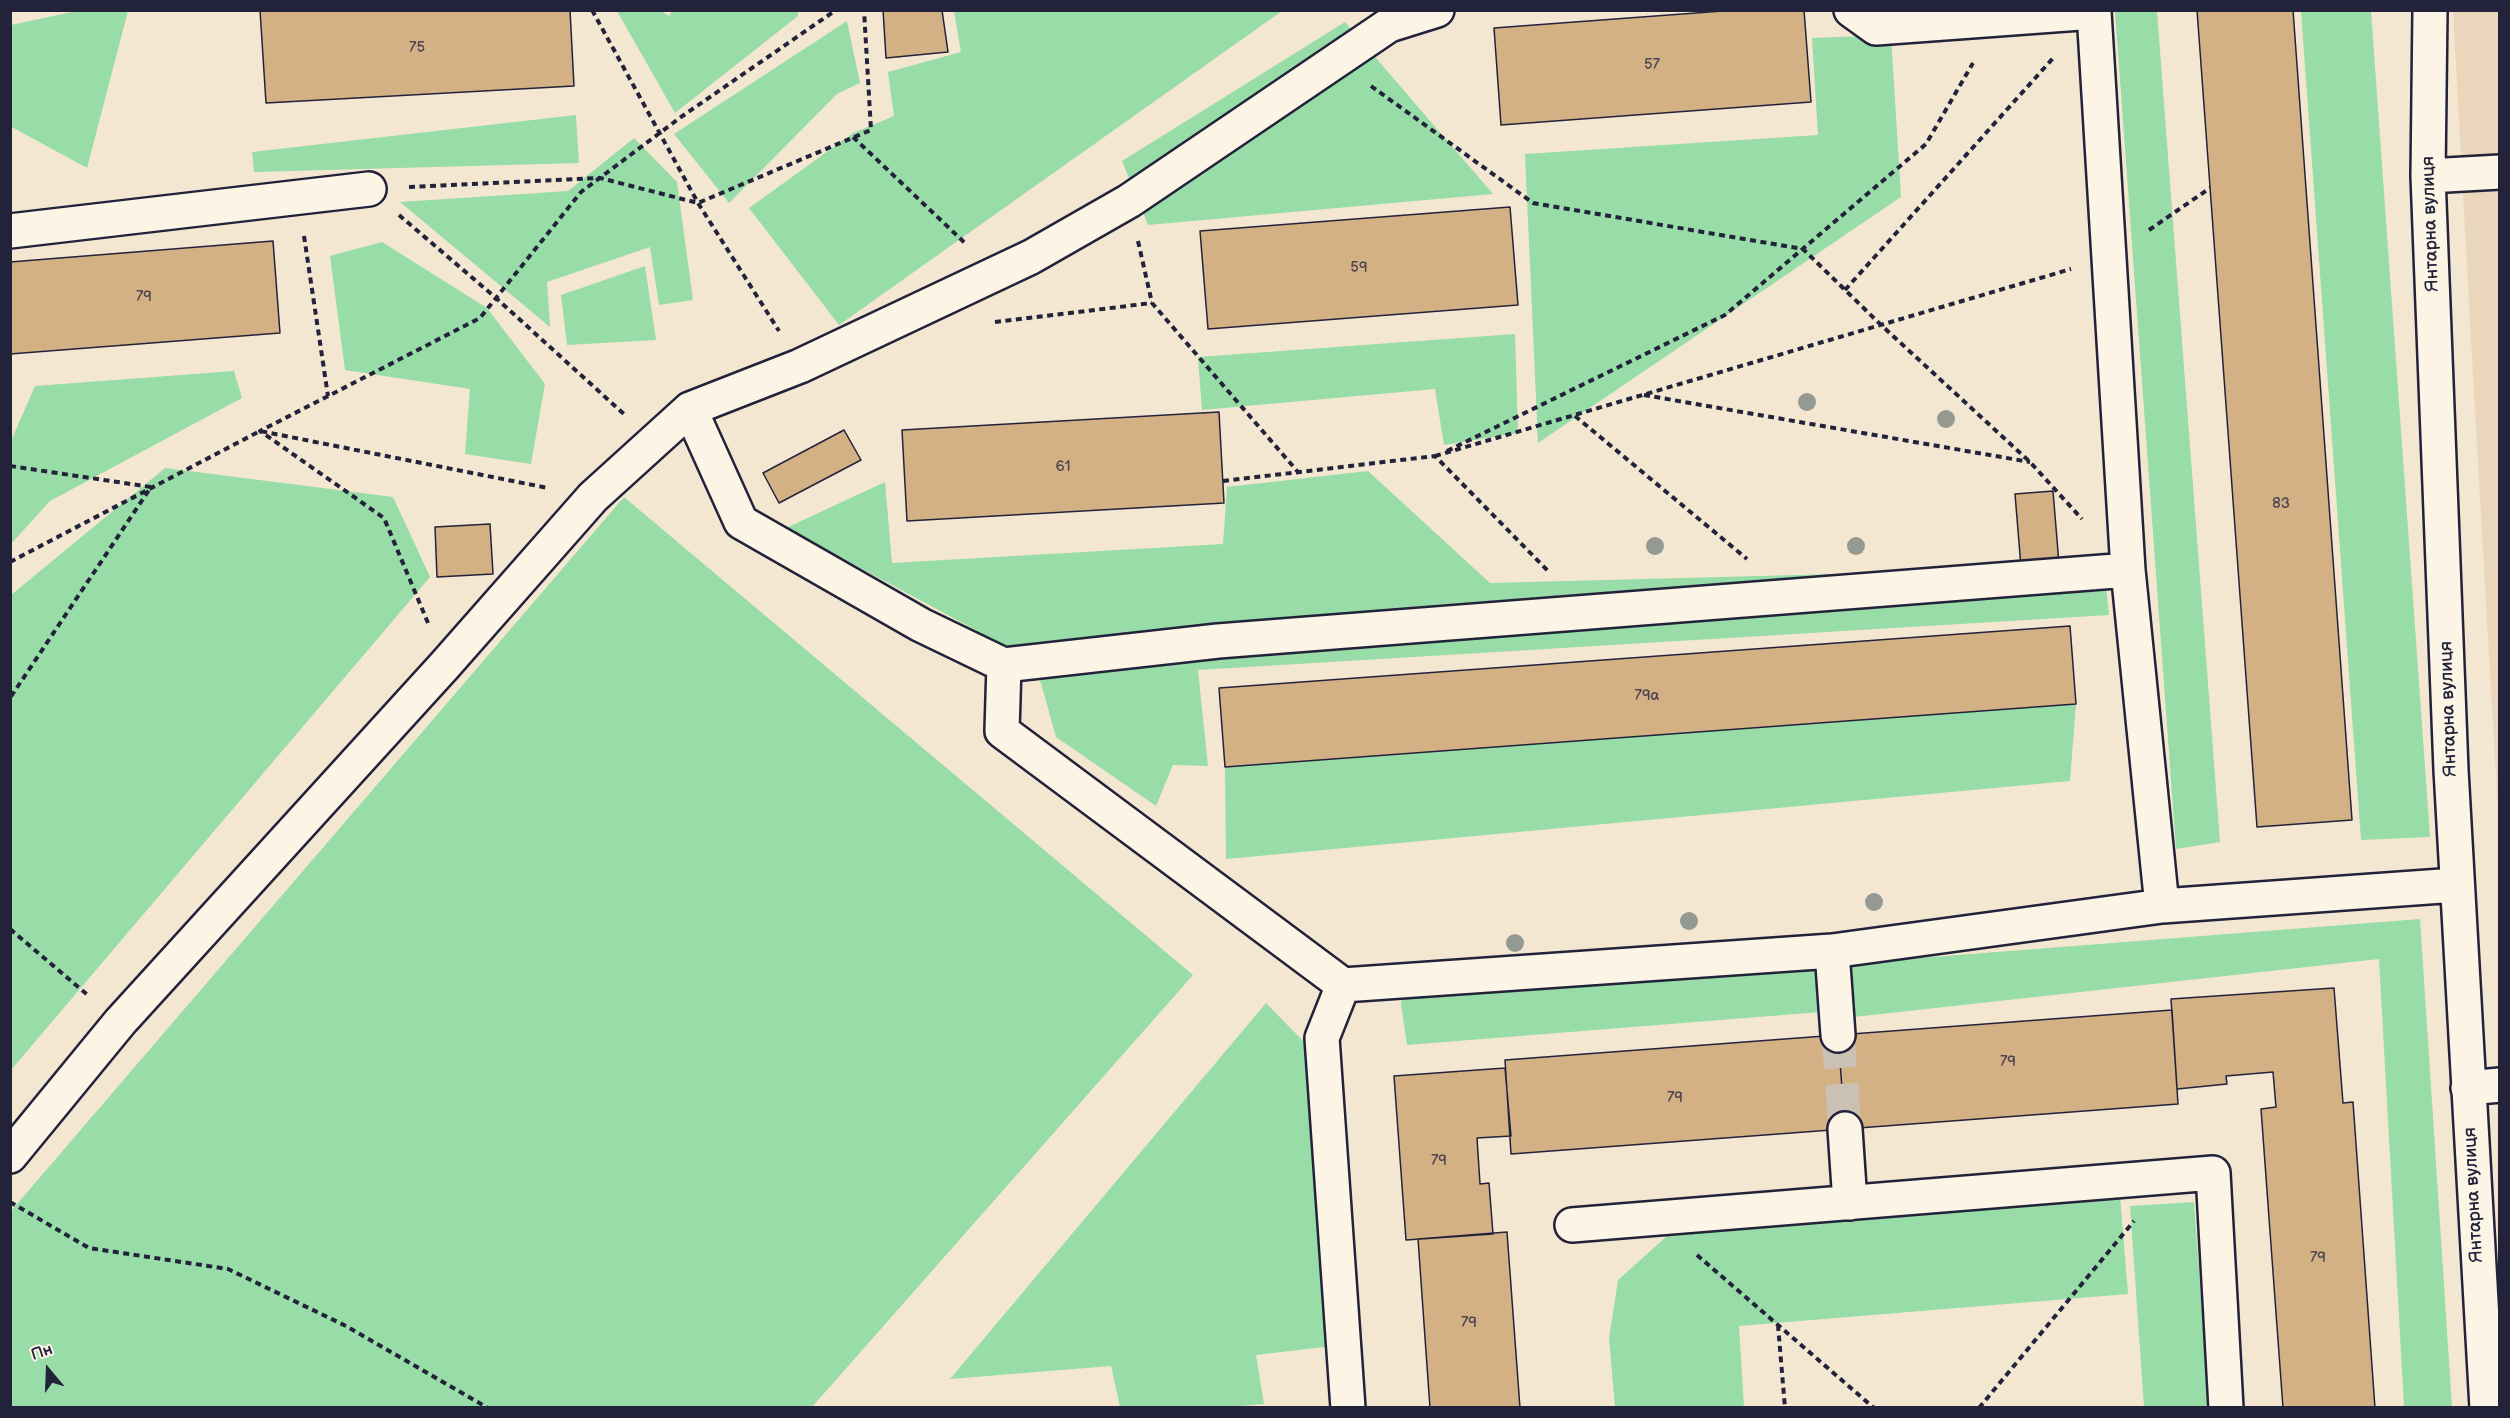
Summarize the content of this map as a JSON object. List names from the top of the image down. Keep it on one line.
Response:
{"streets":{"street":["Янтарна вулиця"]},"house_numbers":["75","57","59","79","61","83","79а","79","79","79","79","79"],"north":"top"}
